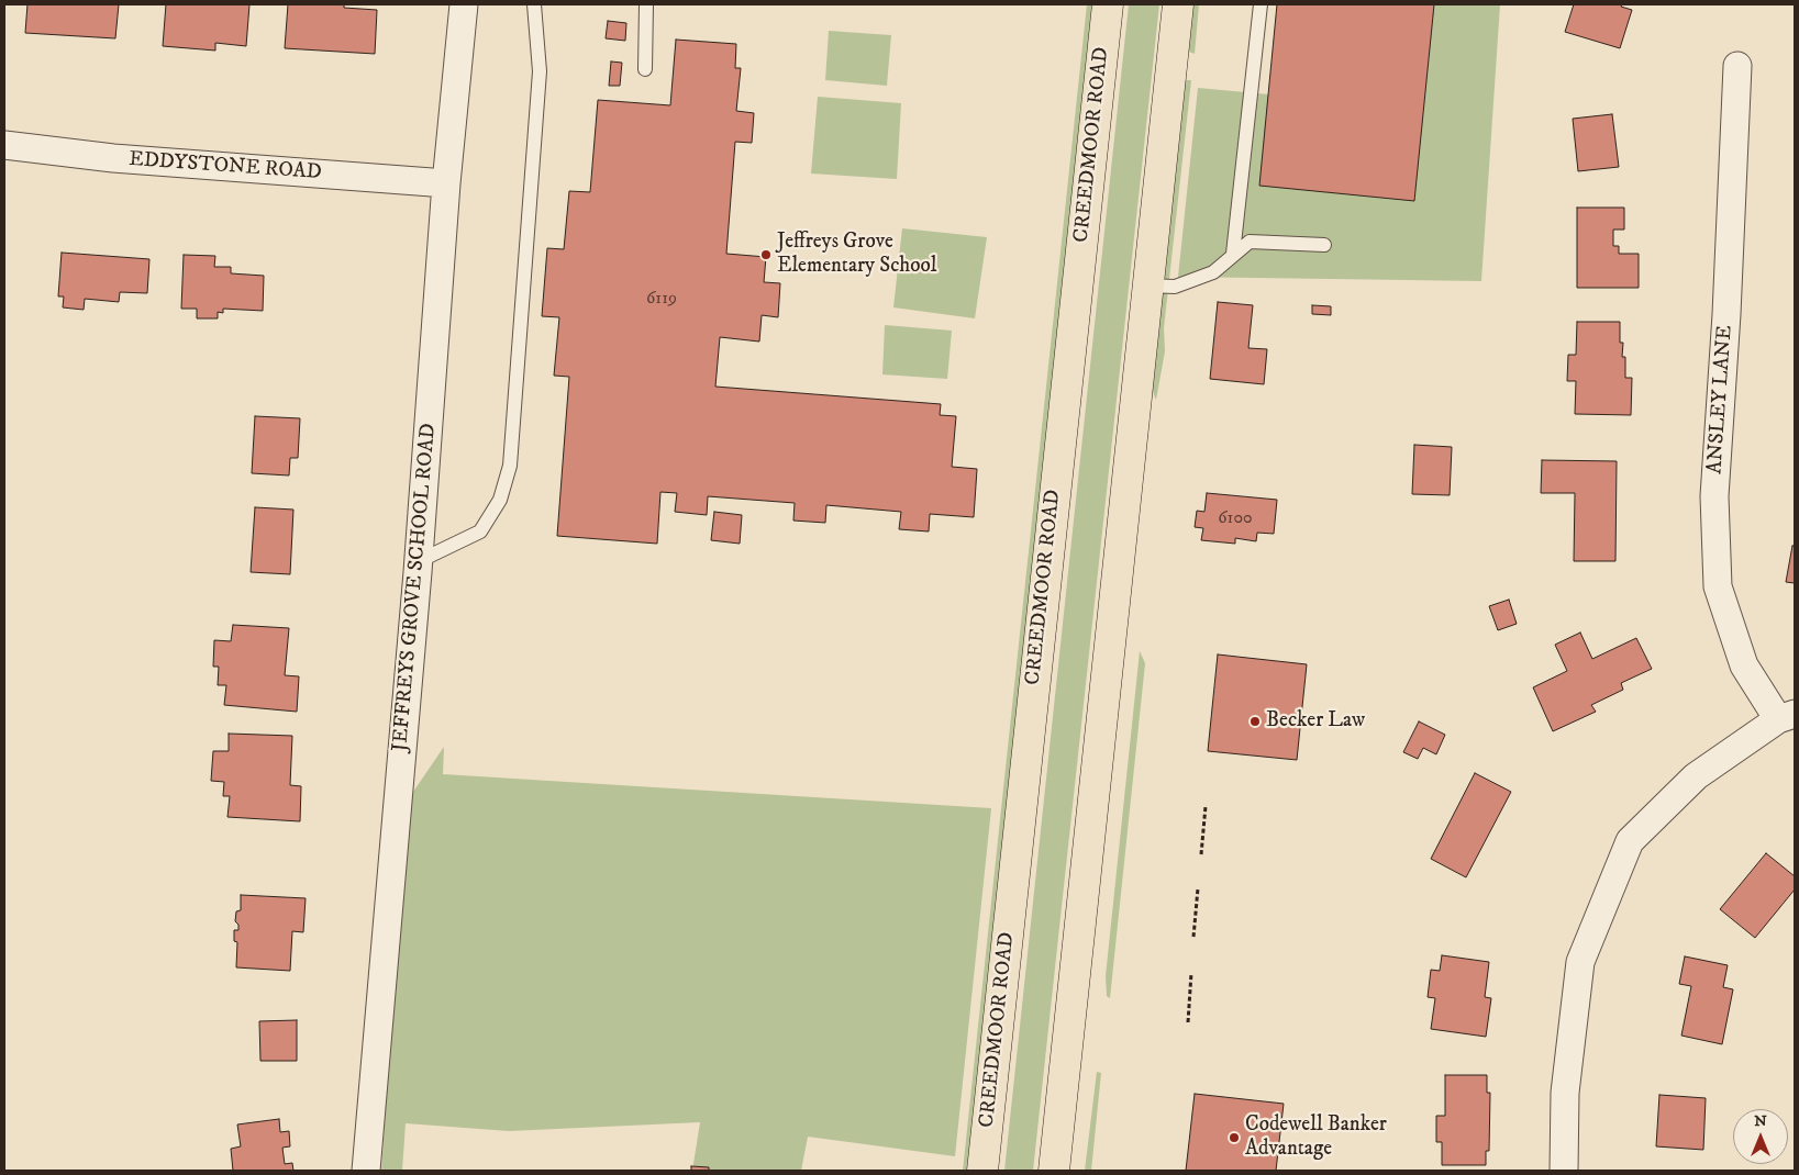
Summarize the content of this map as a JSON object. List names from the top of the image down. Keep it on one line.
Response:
{"streets":{"main road":["CREEDMOOR ROAD"],"street":["EDDYSTONE ROAD","ANSLEY LANE","JEFFREYS GROVE SCHOOL ROAD"]},"crossings":[["EDDYSTONE ROAD","JEFFREYS GROVE SCHOOL ROAD"]],"places":["Jeffreys Grove Elementary School","Becker Law","Codewell Banker Advantage"],"house_numbers":["6119","6100"],"north":"top"}
